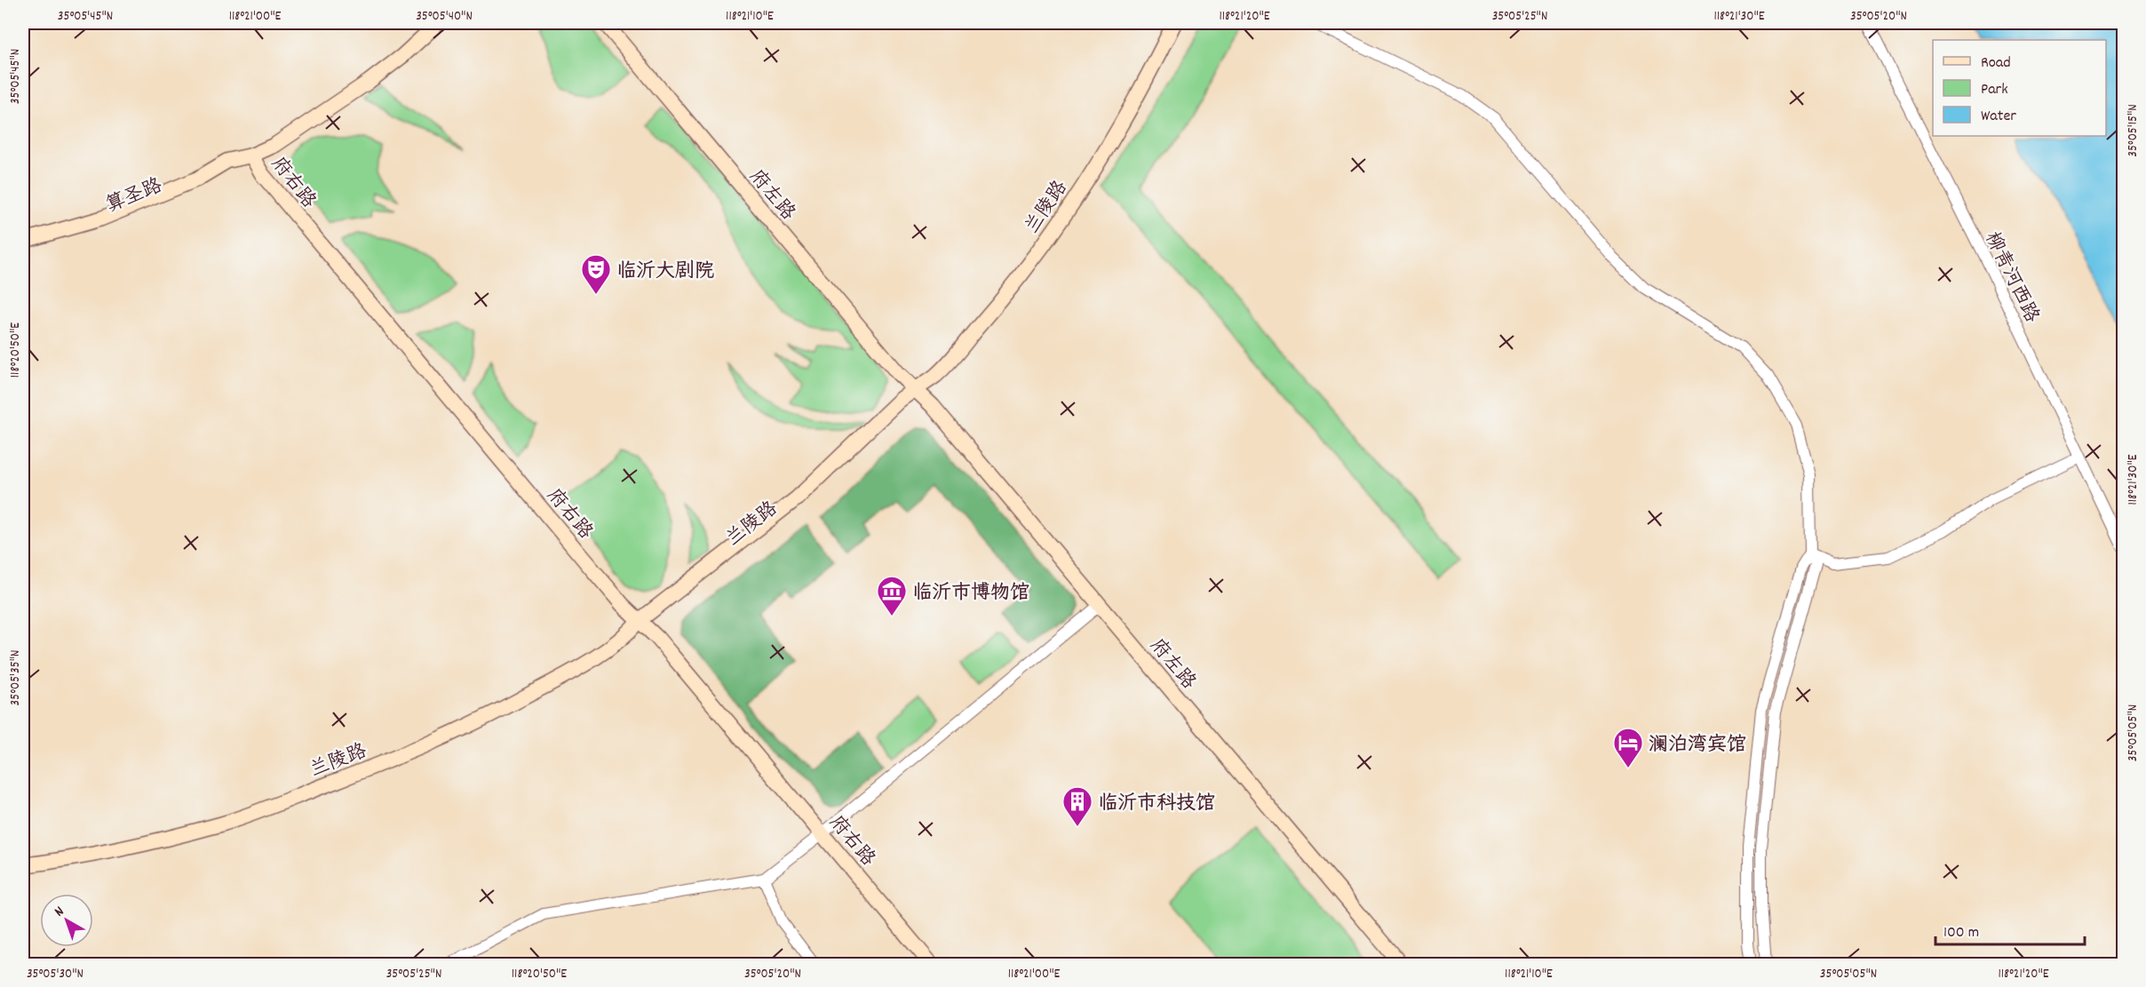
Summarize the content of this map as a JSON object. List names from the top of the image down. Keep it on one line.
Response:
{"streets":{"main road":["府右路","算圣路","府左路","兰陵路"],"street":["柳青河西路"]},"crossings":[["府右路","算圣路"],["府右路","兰陵路"],["府左路","兰陵路"]],"places":{"theatre":["临沂大剧院"],"museum":["临沂市博物馆"],"hotel":["澜泊湾宾馆"],"building":["临沂市科技馆"]},"legend":["Road","Park","Water"],"scale_bar":"100 m","north":"top left","coordinates":["35°05'45\"N","118°21'00\"E","35°05'40\"N","118°21'10\"E","118°21'20\"E","35°05'25\"N","118°21'30\"E","35°05'20\"N","35°05'15\"N","118°20'50\"E","35°05'35\"N","35°05'05\"N","35°05'30\"N"]}
